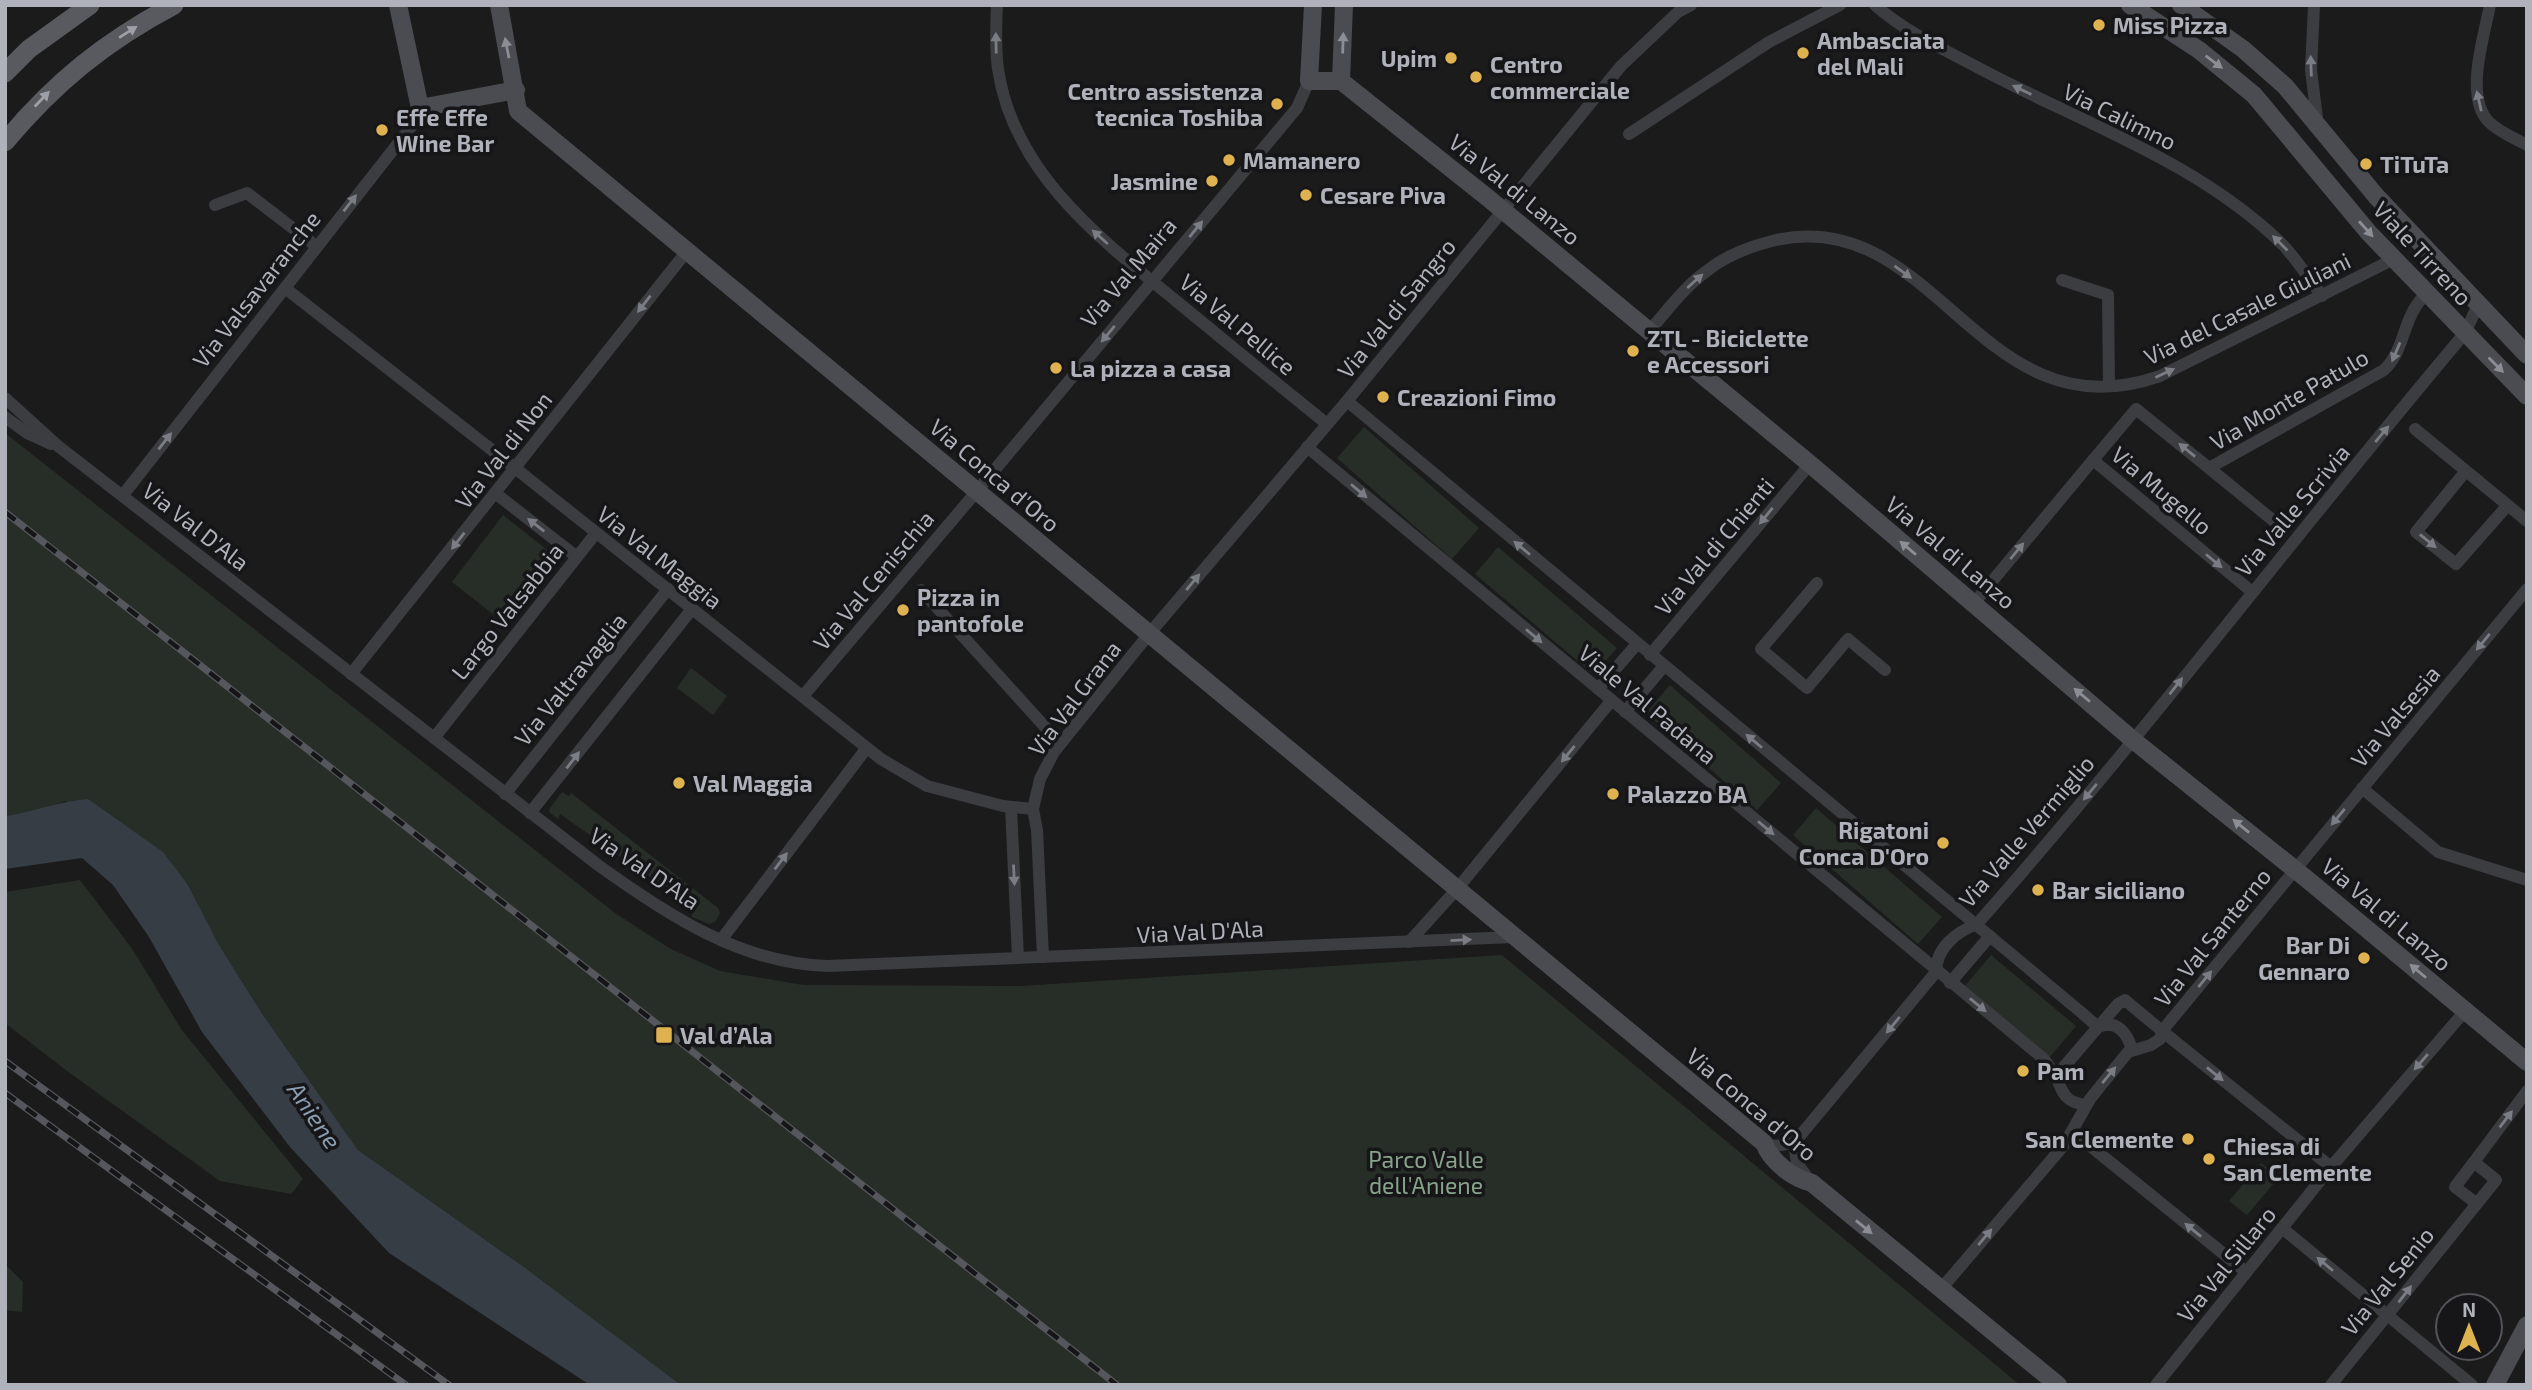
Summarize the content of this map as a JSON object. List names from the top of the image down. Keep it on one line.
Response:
{"streets":{"street":["Via Calimno","Via Val di Lanzo","Viale Tirreno","Via Val Maira","Via Valsavaranche","Via Val di Sangro","Via del Casale Giuliani","Via Val Pellice","Via Monte Patulo","Via Val di Non","Via Conca d'Oro","Via Mugello","Via Valle Scrivia","Via Val D'Ala","Via Val di Chienti","Via Val Maggia","Via Val Cenischia","Largo Valsabbia","Via Valtravaglia","Via Val Grana","Viale Val Padana","Via Valsesia","Via Valle Vermiglio","Via Val Santerno","Via Val Sillaro","Via Val Senio"]},"crossings":[["Via Calimno","Via del Casale Giuliani"],["Via Val di Lanzo","Via Val di Sangro"],["Via Val di Lanzo","Via del Casale Giuliani"],["Via Val di Lanzo","Via Mugello"],["Via Val di Lanzo","Via Valle Scrivia"],["Via Val di Lanzo","Via Val di Chienti"],["Via Val di Lanzo","Via Valsesia"],["Via Val di Lanzo","Via Valle Vermiglio"],["Via Val di Lanzo","Via Val Santerno"],["Via Val di Lanzo","Via Val Sillaro"],["Viale Tirreno","Via del Casale Giuliani"],["Viale Tirreno","Via Monte Patulo"],["Viale Tirreno","Via Valle Scrivia"],["Via Val Maira","Via Val Pellice"],["Via Val Maira","Via Conca d'Oro"],["Via Val Maira","Via Val Cenischia"],["Via Valsavaranche","Via Val D'Ala"],["Via Valsavaranche","Via Val Maggia"],["Via Val di Sangro","Via Val Pellice"],["Via Val di Sangro","Via Conca d'Oro"],["Via Val di Sangro","Via Val Grana"],["Via Val di Sangro","Viale Val Padana"],["Via Monte Patulo","Via Mugello"],["Via Val di Non","Via Conca d'Oro"],["Via Val di Non","Via Val D'Ala"],["Via Val di Non","Via Val Maggia"],["Via Conca d'Oro","Via Val D'Ala"],["Via Conca d'Oro","Via Val Cenischia"],["Via Conca d'Oro","Via Val Grana"],["Via Mugello","Via Valle Scrivia"],["Via Valle Scrivia","Via Valle Vermiglio"],["Via Val D'Ala","Largo Valsabbia"],["Via Val D'Ala","Via Valtravaglia"],["Via Val D'Ala","Via Val Grana"],["Via Val di Chienti","Viale Val Padana"],["Via Val Maggia","Via Val Cenischia"],["Via Val Maggia","Largo Valsabbia"],["Via Val Maggia","Via Valtravaglia"],["Via Val Maggia","Via Val Grana"],["Viale Val Padana","Via Valle Vermiglio"],["Via Valsesia","Via Val Santerno"]],"one_way":["Via Calimno","Via Val di Lanzo","Via Valsavaranche","Via del Casale Giuliani","Via Val Pellice","Via Monte Patulo","Via Val di Non","Via Valle Scrivia","Via Val di Chienti","Via Valsesia","Via Valle Vermiglio","Via Val Santerno","Via Val Senio"],"water":["Aniene"],"parks":["Parco Valle dell'Aniene"],"places":{"other":["Miss Pizza","Ambasciata del Mali","Upim","Centro commerciale","Centro assistenza tecnica Toshiba","Effe Effe Wine Bar","Mamanero","TiTuTa","Jasmine","Cesare Piva","ZTL - Biciclette e Accessori","La pizza a casa","Creazioni Fimo","Pizza in pantofole","Val Maggia","Palazzo BA","Rigatoni Conca D'Oro","Bar siciliano","Bar Di Gennaro","Pam","San Clemente","Chiesa di San Clemente"],"transit":["Val d’Ala"]},"north":"top"}
